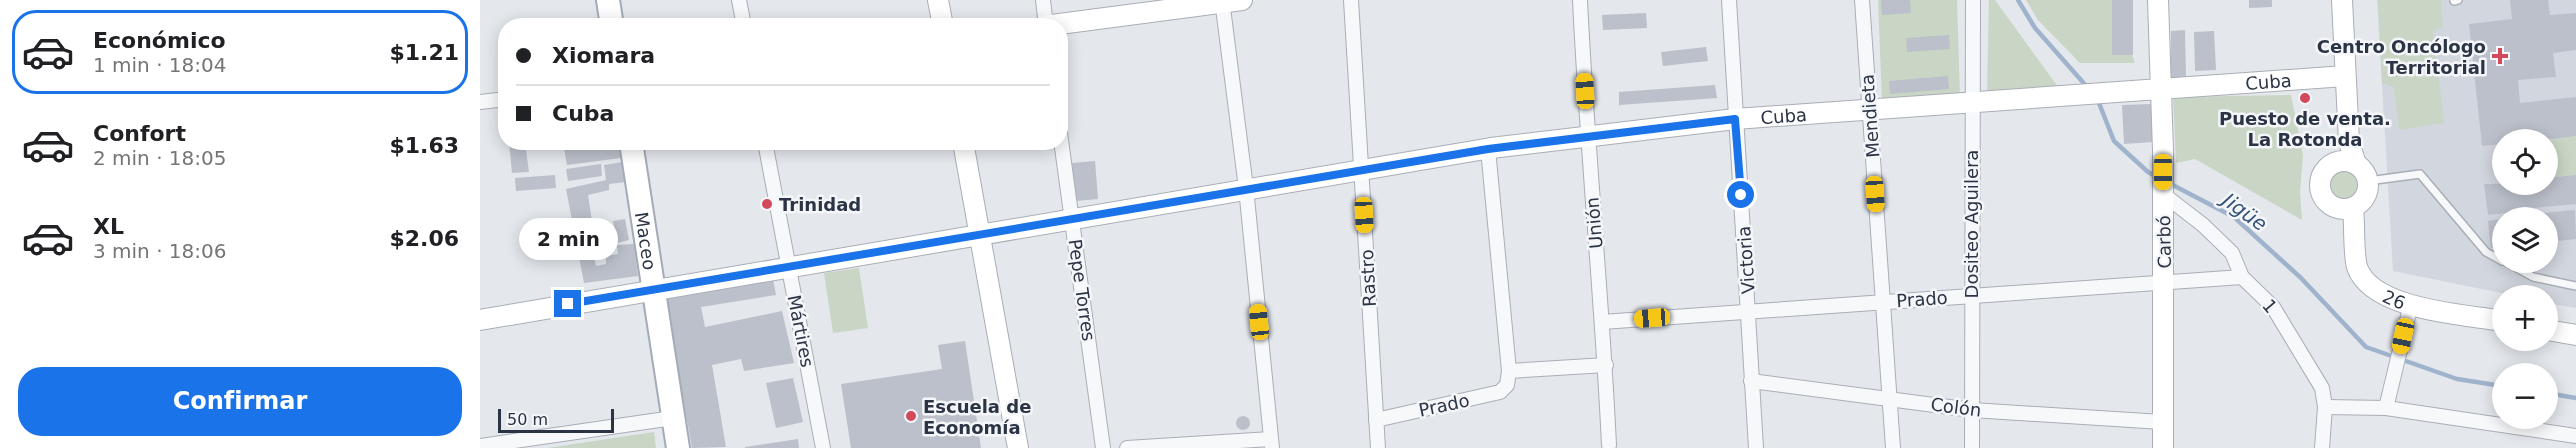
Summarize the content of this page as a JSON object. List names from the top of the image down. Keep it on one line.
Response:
{"streets":{"main road":["Maceo"],"street":["Cuba","Mendieta","Unión","Dositeo Aguilera","Carbó","Victoria","Rastro","Pepe Torres","26","Prado","1","Mártires","Colón"]},"crossings":[["Cuba","Mendieta"],["Cuba","Unión"],["Cuba","Dositeo Aguilera"],["Cuba","Maceo"],["Cuba","Carbó"],["Cuba","Victoria"],["Cuba","Rastro"],["Cuba","Pepe Torres"],["Cuba","Mártires"],["Mendieta","Prado"],["Mendieta","Colón"],["Unión","Prado"],["Dositeo Aguilera","Prado"],["Dositeo Aguilera","Colón"],["Carbó","Prado"],["Carbó","1"],["Carbó","Colón"],["Victoria","Prado"],["Victoria","Colón"],["Rastro","Prado"],["Prado","1"]],"water":["Jigüe"],"places":{"health":["Centro Oncólogo Territorial"],"other":["Puesto de venta. La Rotonda","Trinidad","Escuela de Economía"]},"scale_bar":"50 m","page":{"list":[{"name":"Económico","note":"1 min · 18:04","value":"$1.21"},{"name":"Confort","note":"2 min · 18:05","value":"$1.63"},{"name":"XL","note":"3 min · 18:06","value":"$2.06"}],"banner":["Xiomara","Cuba"],"map_buttons":["+","−"],"bubble":"2 min","buttons":"Confirmar","scale":"50 m"}}
